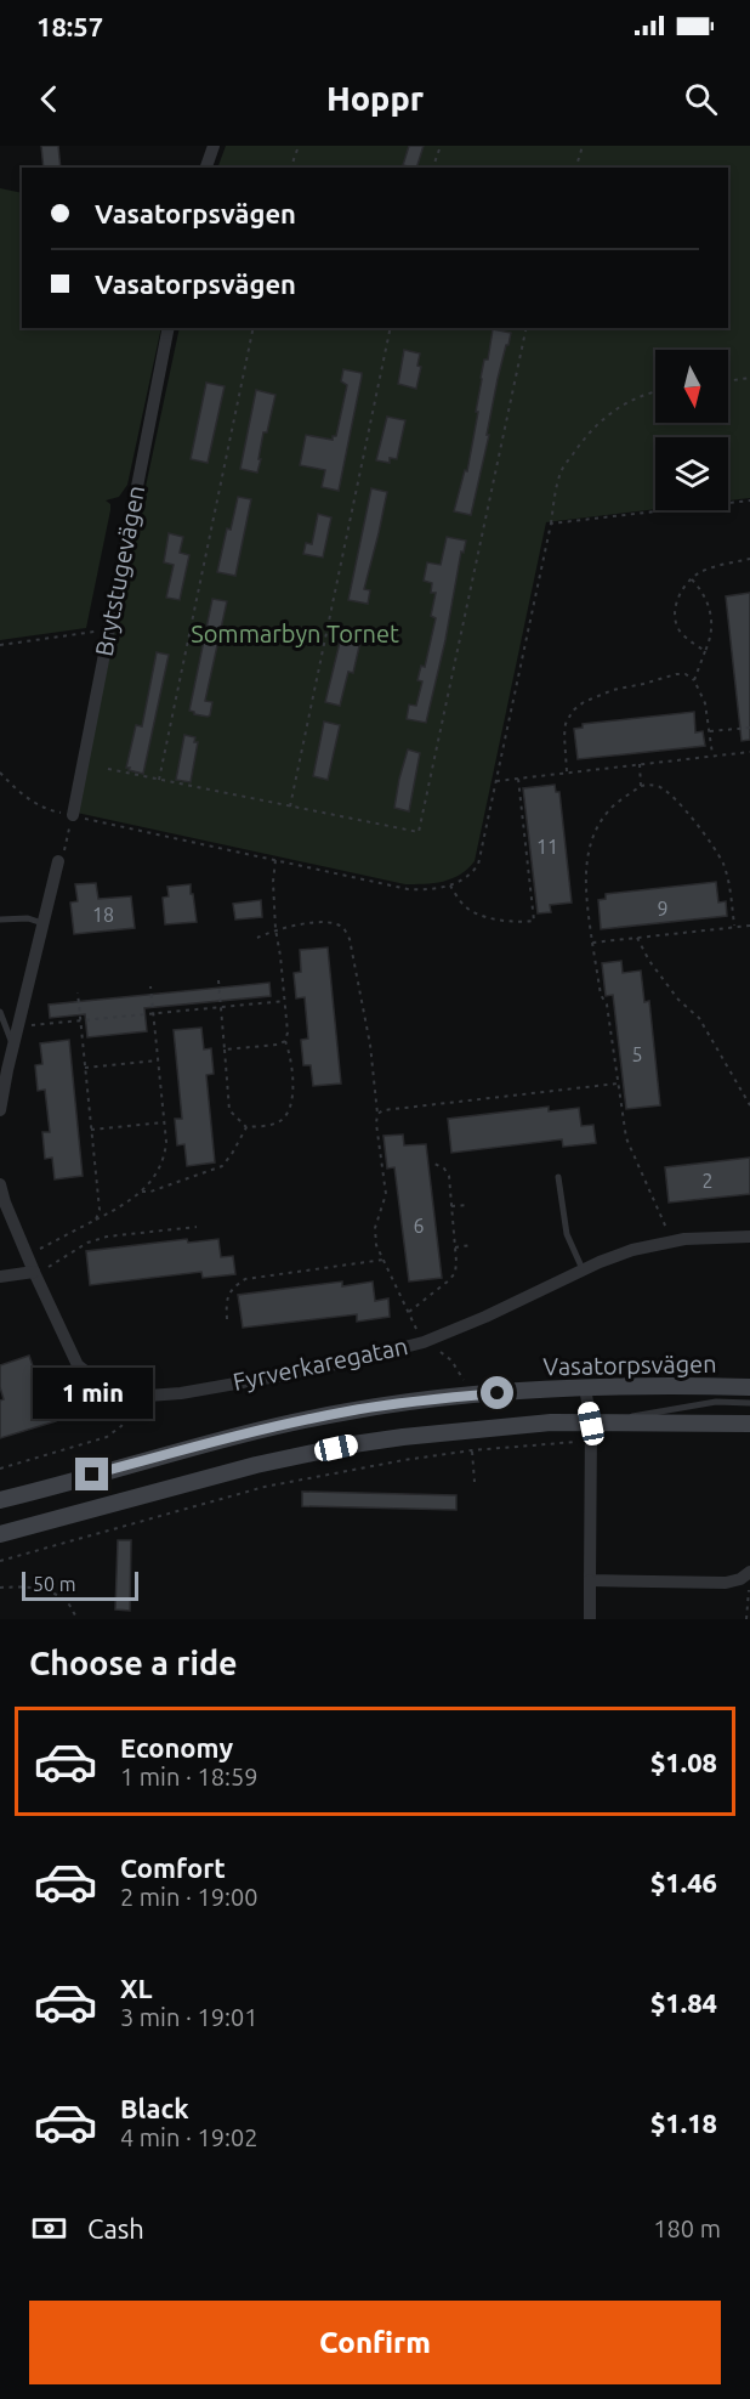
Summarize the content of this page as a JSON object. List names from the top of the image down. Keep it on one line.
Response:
{"streets":{"main road":["Vasatorpsvägen"],"street":["Brytstugevägen","Fyrverkaregatan"]},"parks":["Sommarbyn Tornet"],"house_numbers":["11","9","18","5","2","6"],"scale_bar":"50 m","north":"bottom","page":{"status":"18:57","header":"Hoppr","banner":["Vasatorpsvägen","Vasatorpsvägen"],"bubble":"1 min","scale":"50 m","heading":"Choose a ride","list":[{"name":"Economy","note":"1 min · 18:59","value":"$1.08"},{"name":"Comfort","note":"2 min · 19:00","value":"$1.46"},{"name":"XL","note":"3 min · 19:01","value":"$1.84"},{"name":"Black","note":"4 min · 19:02","value":"$1.18"}],"pay":["Cash","180 m"],"buttons":"Confirm"}}
